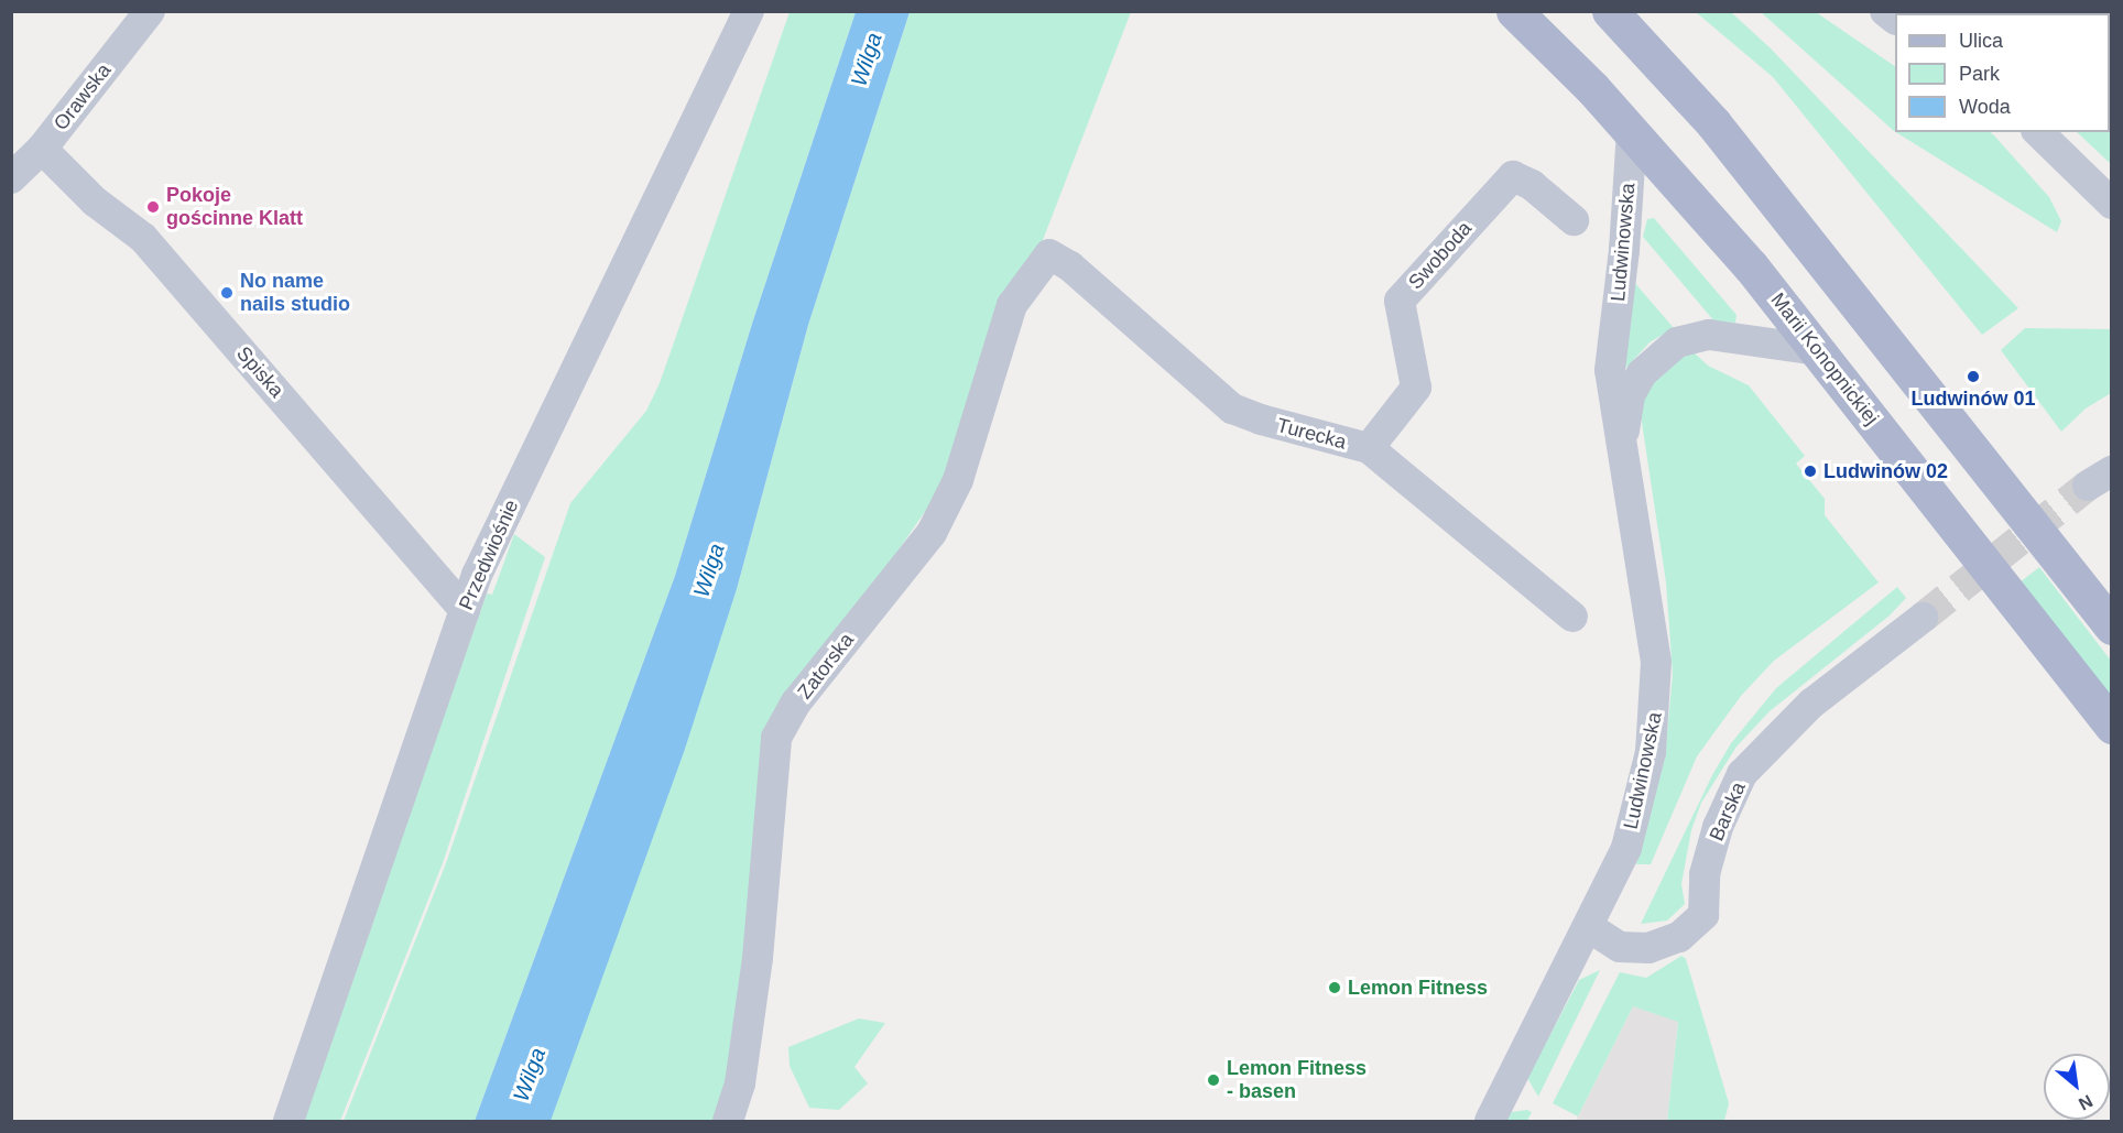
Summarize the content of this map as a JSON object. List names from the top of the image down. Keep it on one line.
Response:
{"streets":{"main road":["Marii Konopnickiej"],"street":["Orawska","Ludwinowska","Swoboda","Spiska","Turecka","Przedwiośnie","Zatorska","Barska"]},"crossings":[["Orawska","Spiska"],["Ludwinowska","Marii Konopnickiej"],["Ludwinowska","Barska"],["Swoboda","Turecka"],["Spiska","Przedwiośnie"],["Turecka","Zatorska"]],"water":["Wilga"],"places":["Pokoje gościnne Klatt","No name nails studio","Ludwinów 01","Ludwinów 02","Lemon Fitness","Lemon Fitness - basen"],"legend":["Ulica","Park","Woda"],"north":"bottom right"}
